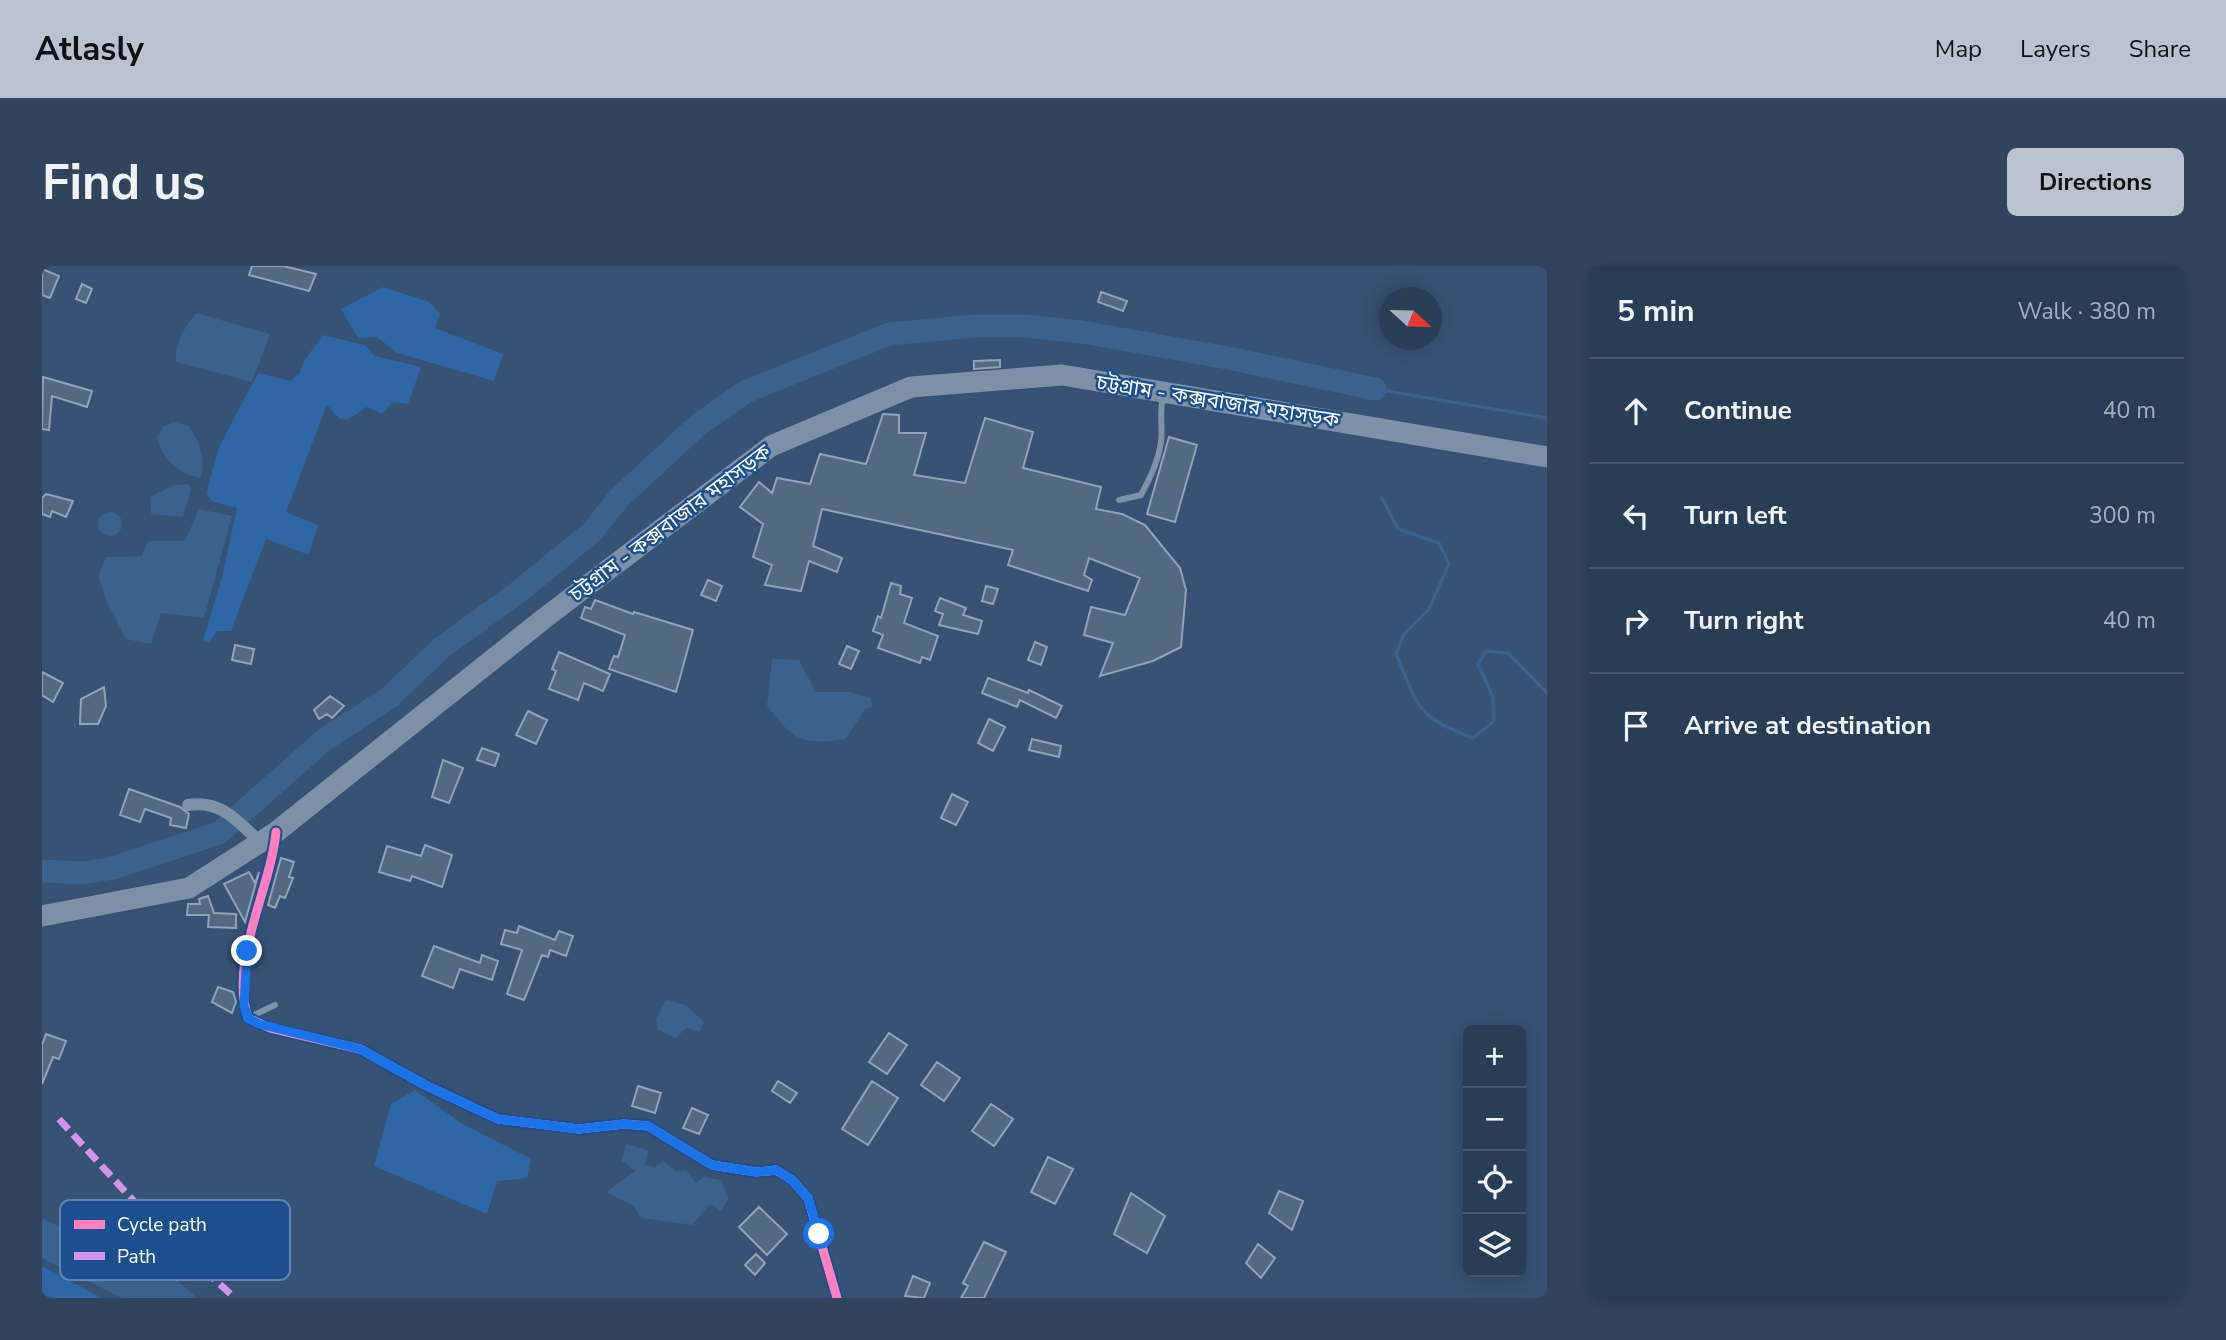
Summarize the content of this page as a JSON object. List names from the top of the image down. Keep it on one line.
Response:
{"streets":{"highway":["চট্টগ্রাম - কক্সবাজার মহাসড়ক"]},"legend":["Cycle path","Path"],"north":"right","page":{"header":"Atlasly","nav":["Map","Layers","Share"],"buttons":"Directions","title":"Find us","heading":["5 min","Walk · 380 m"],"list":[["Continue","40 m"],["Turn left","300 m"],["Turn right","40 m"],"Arrive at destination"],"map_buttons":["+","−"]}}
